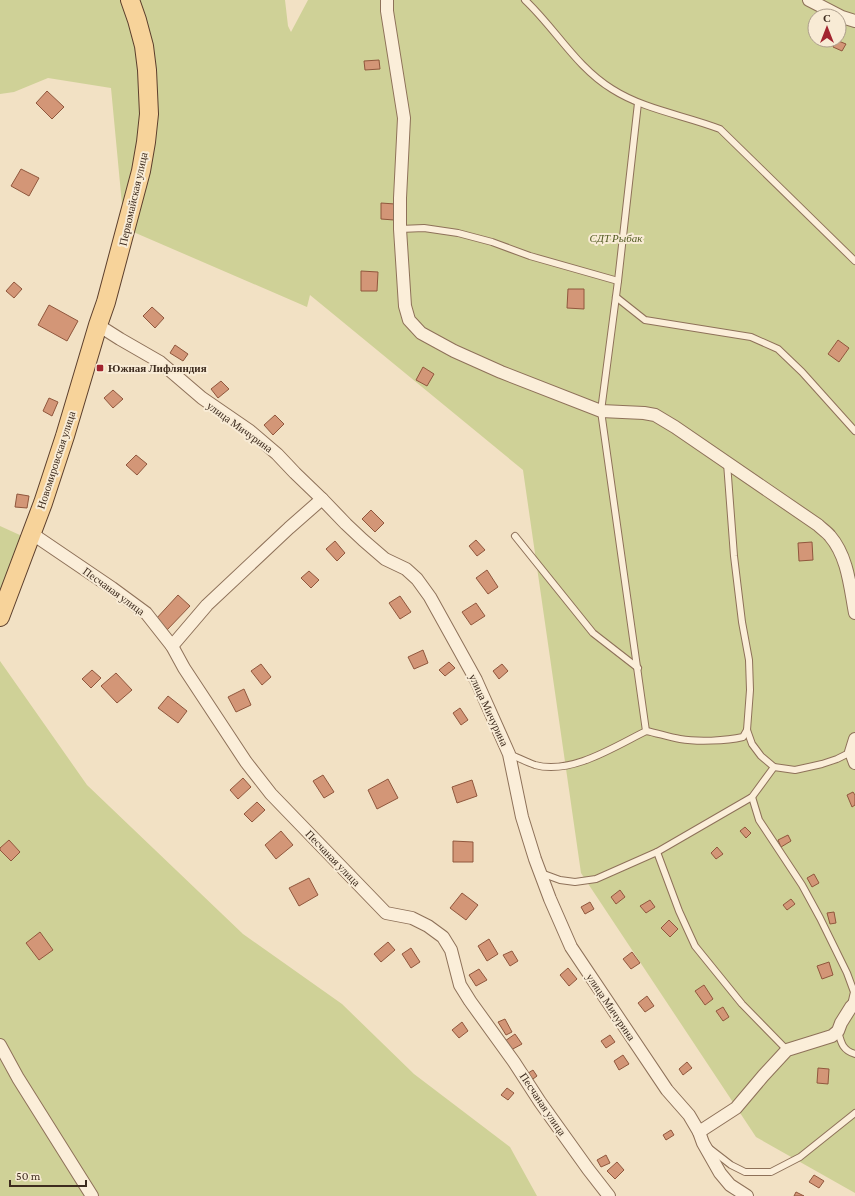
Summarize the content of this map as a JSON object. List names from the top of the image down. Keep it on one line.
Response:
{"streets":{"main road":["Первомайская улица","Новомировская улица"],"street":["улица Мичурина","Песчаная улица"]},"crossings":[["Первомайская улица","Новомировская улица"],["улица Мичурина","Новомировская улица"],["Новомировская улица","Песчаная улица"]],"parks":["СДТ Рыбак"],"places":{"transit":["Южная Лифляндия"]},"scale_bar":"50 m","north":"top"}
